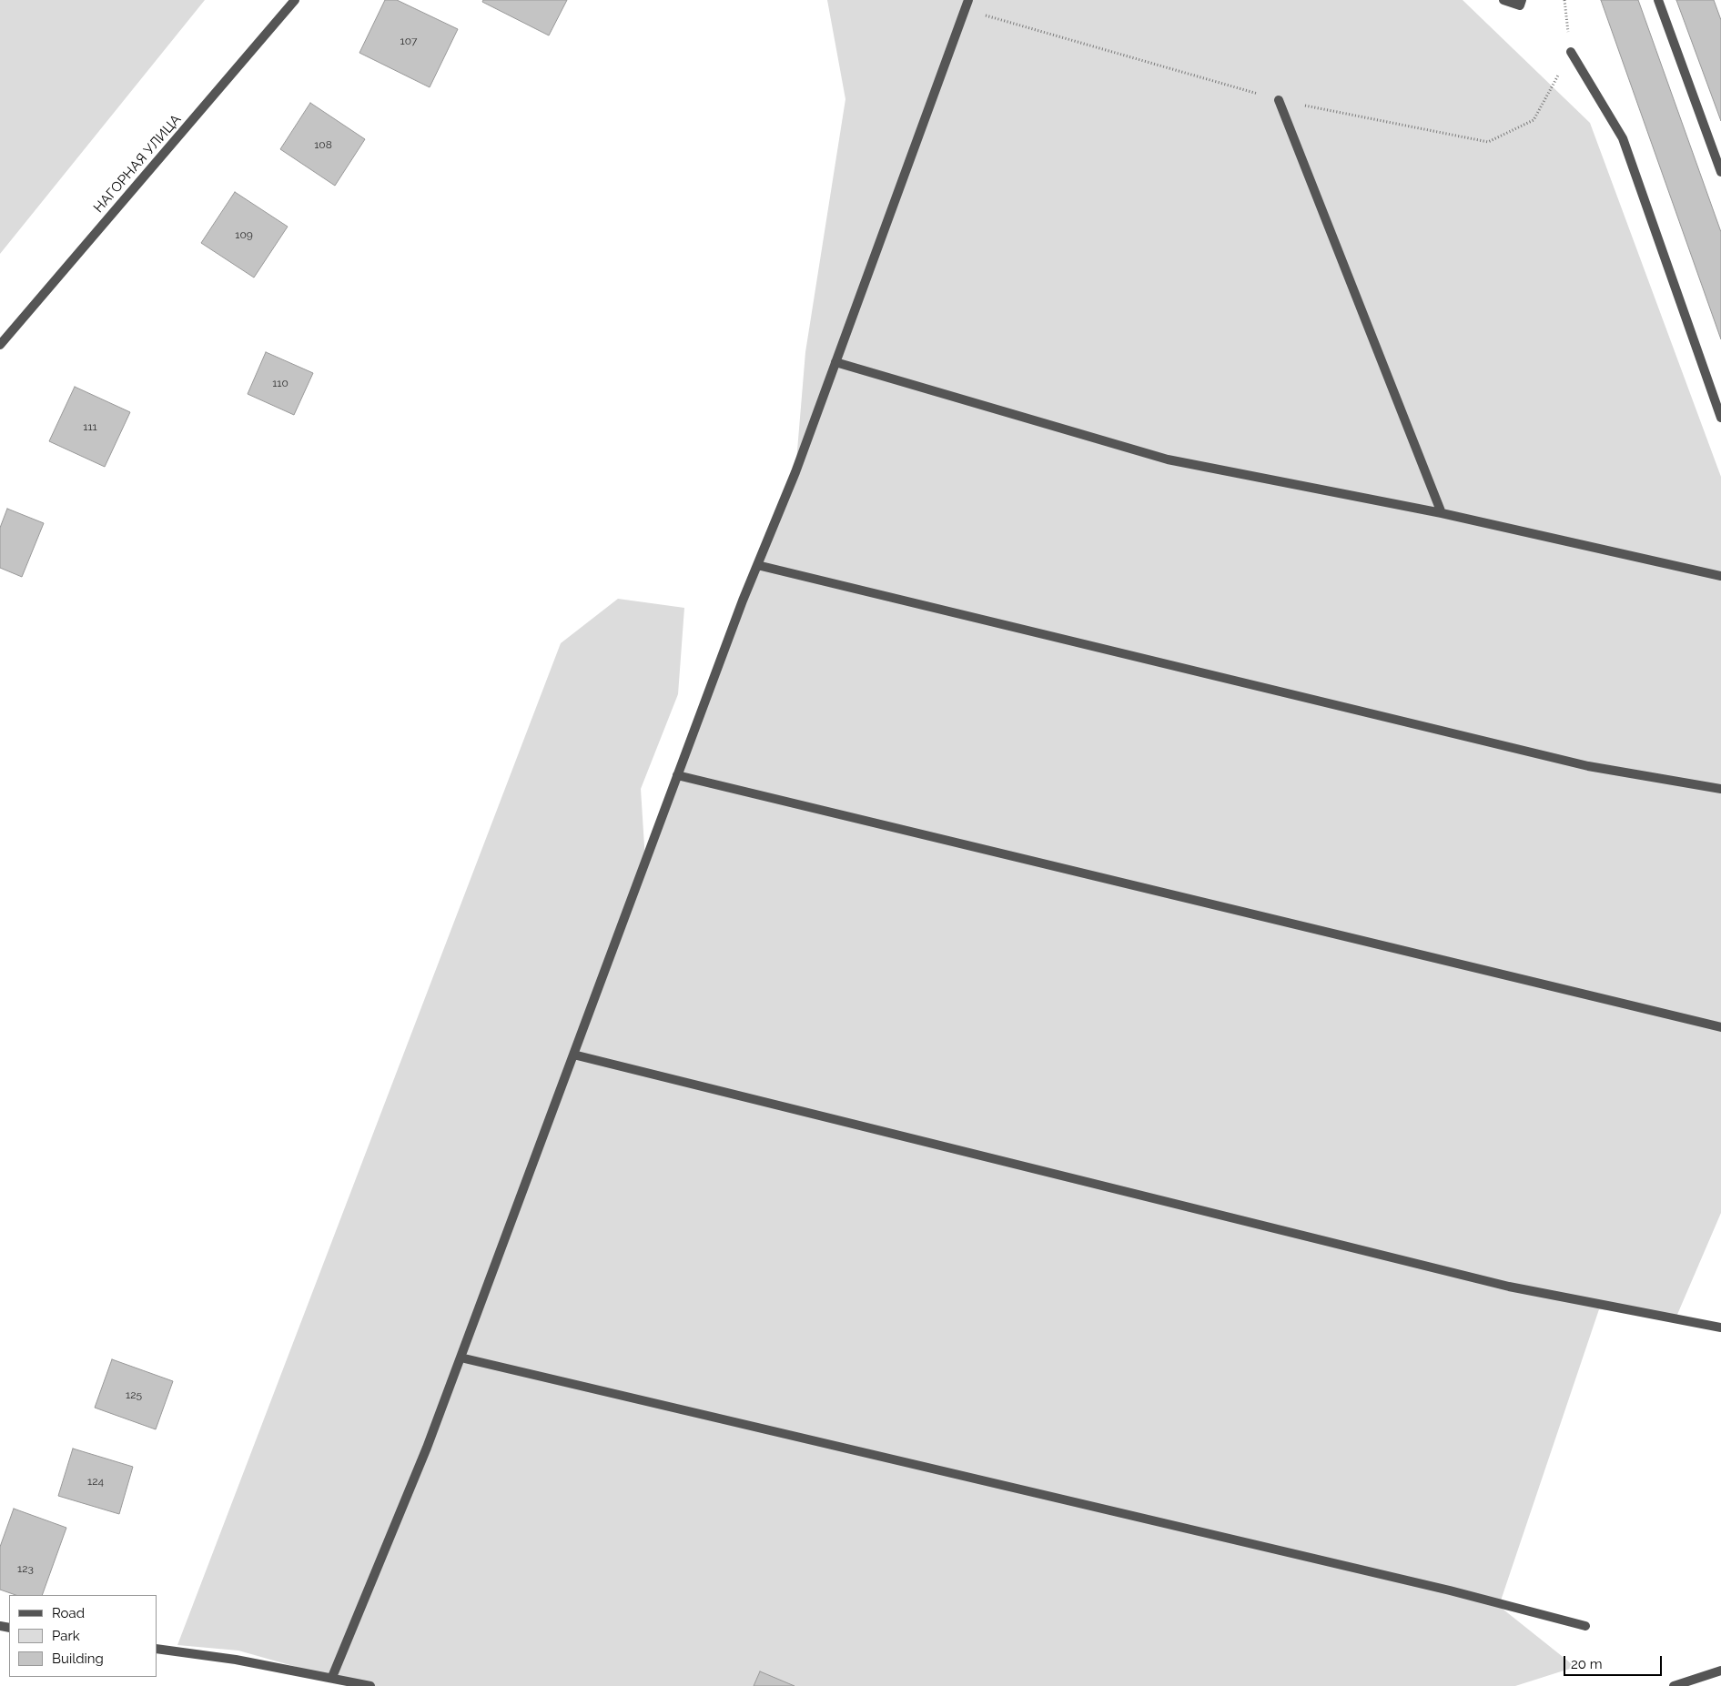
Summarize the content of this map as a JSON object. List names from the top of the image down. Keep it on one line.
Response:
{"streets":{"street":["НАГОРНАЯ УЛИЦА"]},"house_numbers":["107","108","109","110","111","125","124","123"],"legend":["Road","Park","Building"],"scale_bar":"20 m"}
